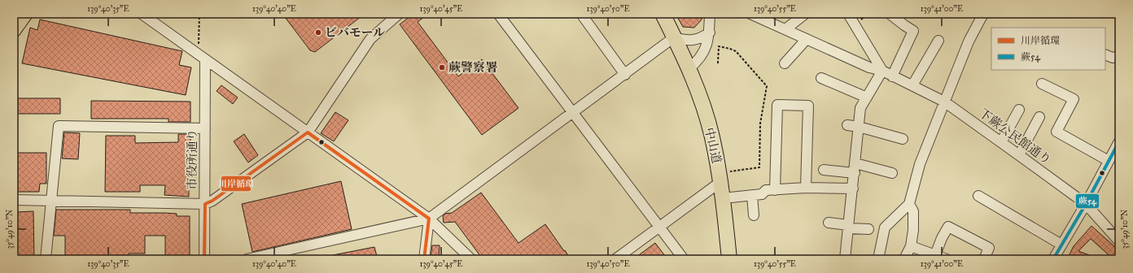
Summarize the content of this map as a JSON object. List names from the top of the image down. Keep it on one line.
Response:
{"streets":{"highway":["中山道"],"street":["下蕨公民館通り","市役所通り"]},"places":["ビバモール","蕨警察署"],"lines":["transit line 川岸循環","transit line 蕨54"],"legend":["川岸循環","蕨54"],"coordinates":["139°40'35\"E","139°40'40\"E","139°40'45\"E","139°40'50\"E","139°40'55\"E","139°41'00\"E","35°49'10\"N"]}
